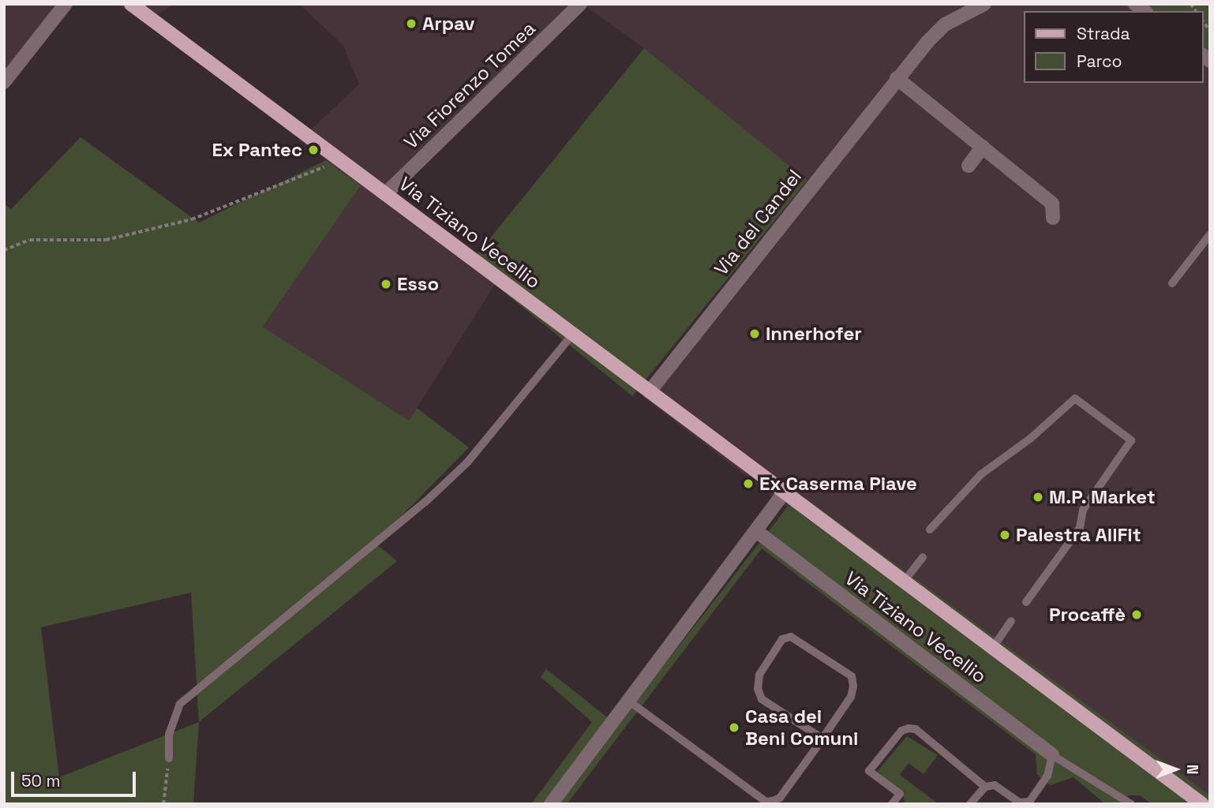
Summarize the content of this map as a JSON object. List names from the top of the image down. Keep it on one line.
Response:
{"streets":{"main road":["Via Tiziano Vecellio"],"street":["Via Fiorenzo Tomea","Via del Candel"]},"crossings":[["Via Fiorenzo Tomea","Via Tiziano Vecellio"],["Via del Candel","Via Tiziano Vecellio"]],"places":["Arpav","Ex Pantec","Esso","Innerhofer","Ex Caserma Piave","M.P. Market","Palestra AllFit","Procaffè","Casa dei Beni Comuni"],"legend":["Strada","Parco"],"scale_bar":"50 m","north":"right"}
